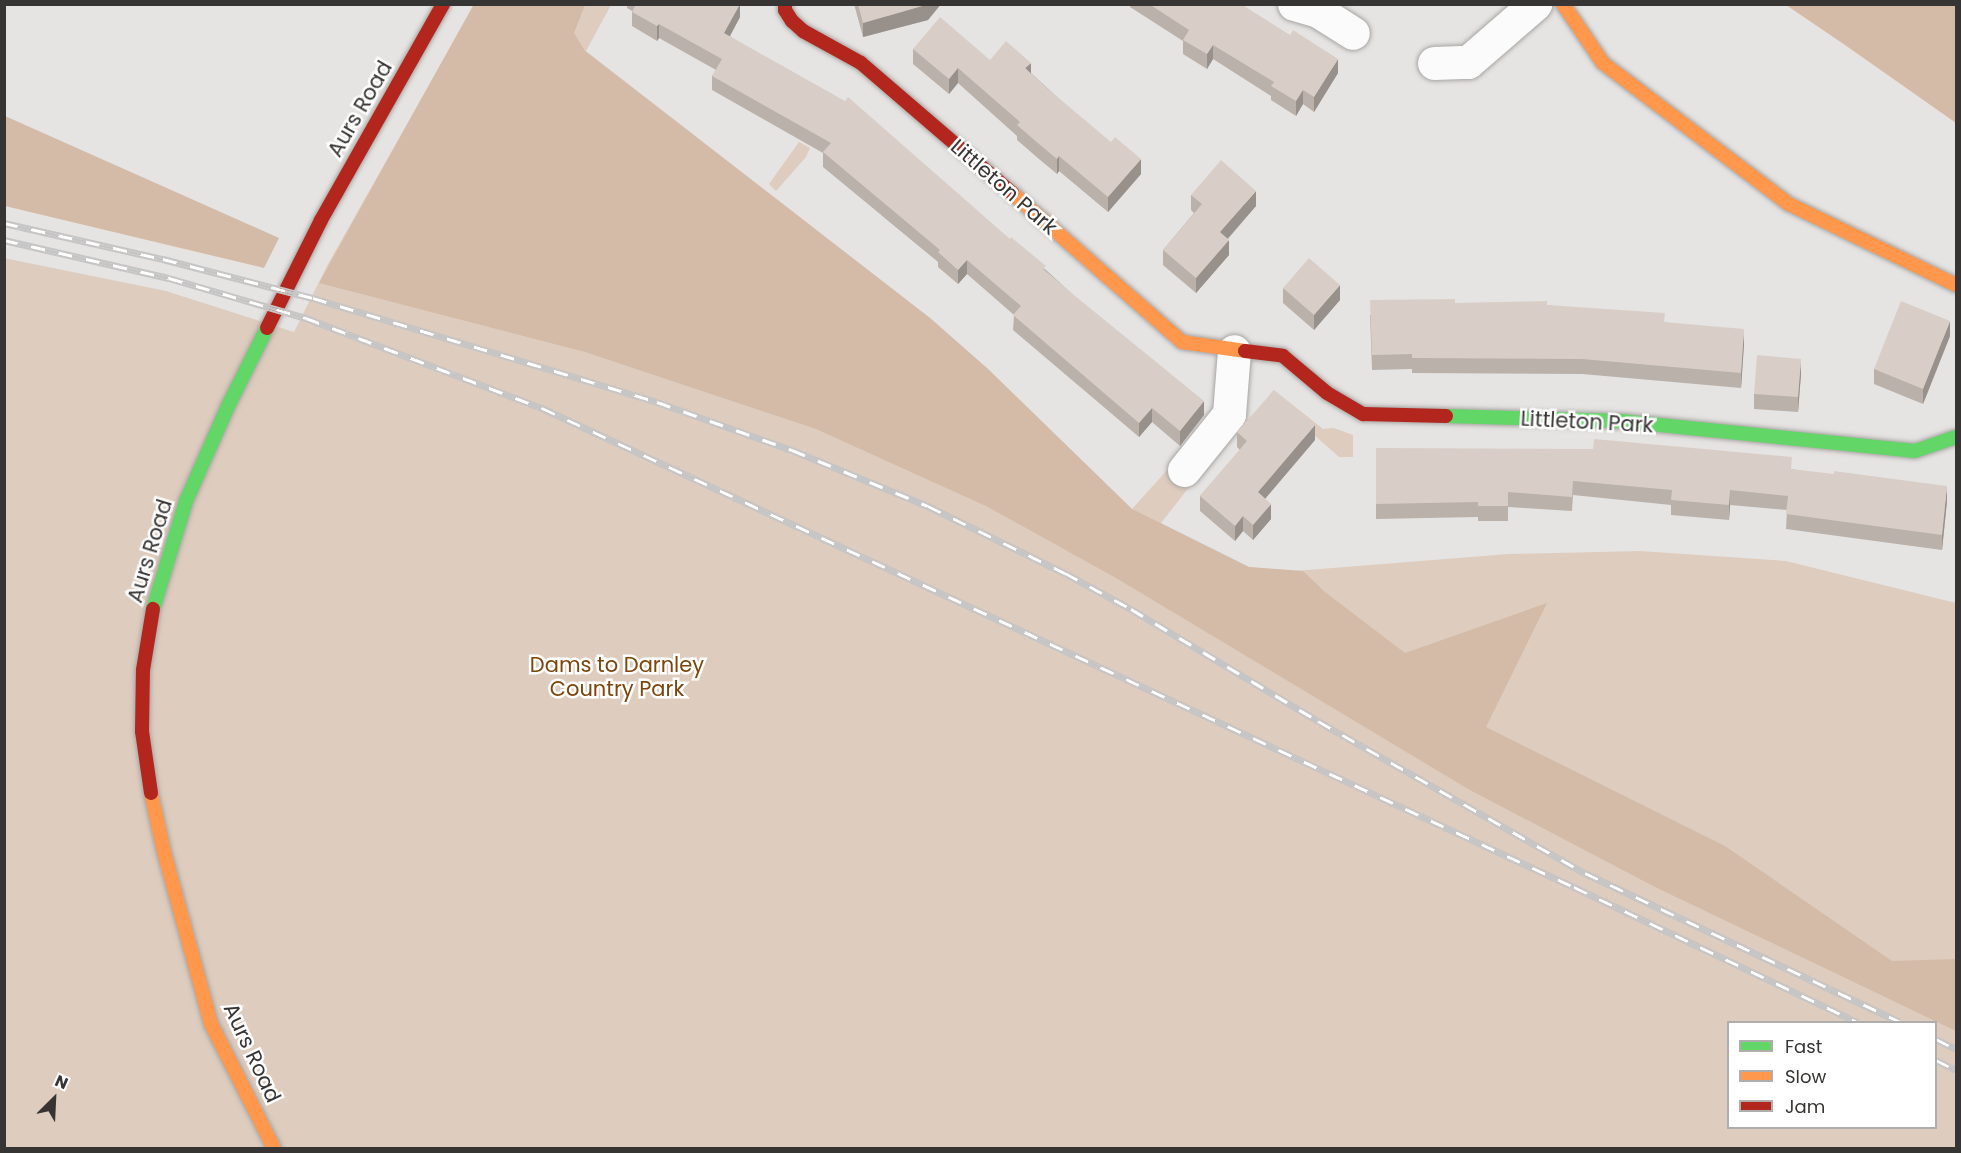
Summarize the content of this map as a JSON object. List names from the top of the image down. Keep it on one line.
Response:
{"streets":{"street":["Aurs Road","Littleton Park"]},"parks":["Dams to Darnley Country Park"],"legend":["Fast","Slow","Jam"],"north":"top right"}
